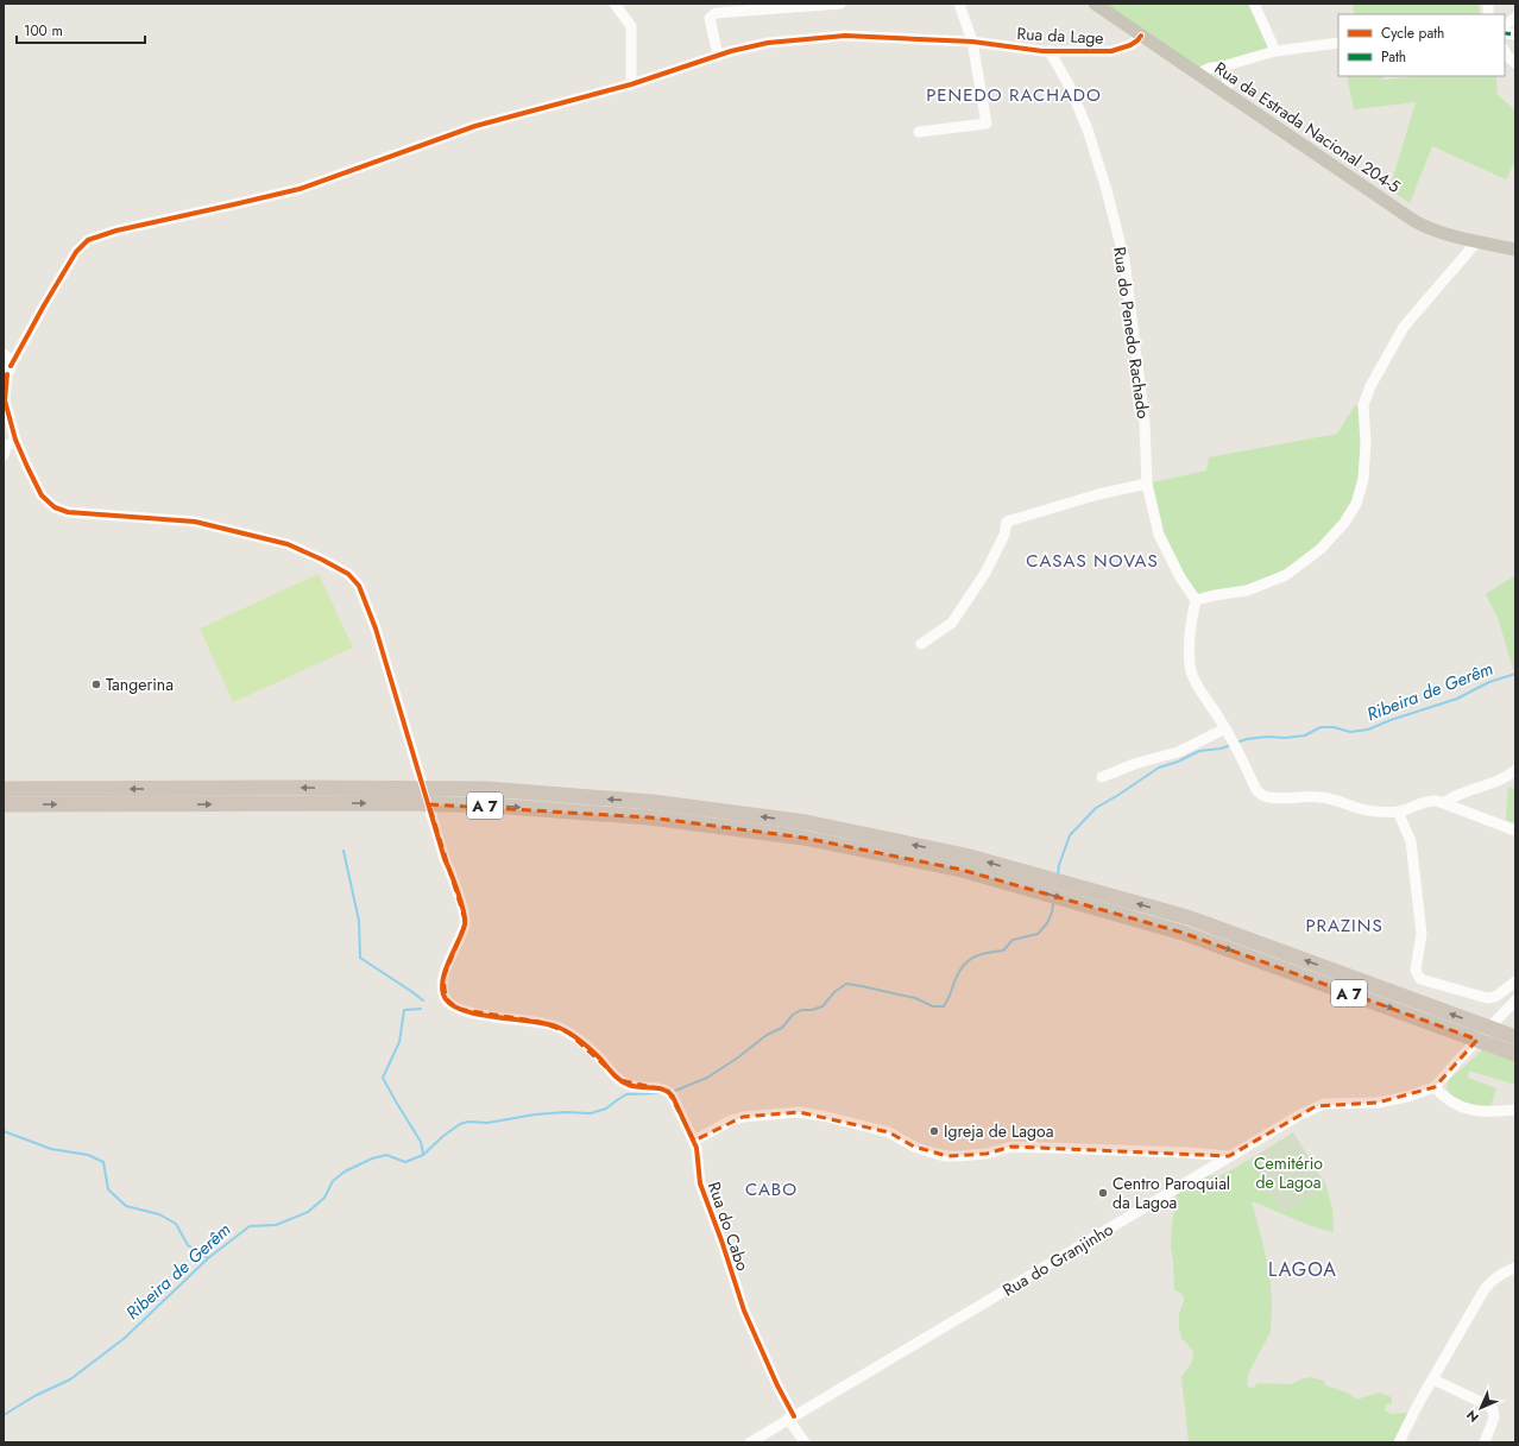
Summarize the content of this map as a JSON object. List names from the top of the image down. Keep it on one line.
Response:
{"streets":{"highway":["A 7"],"main road":["Rua da Estrada Nacional 204-5"],"street":["Rua da Lage","Rua do Penedo Rachado","Rua do Cabo","Rua do Granjinho"]},"crossings":[["Rua da Lage","Rua da Estrada Nacional 204-5"],["Rua da Lage","Rua do Penedo Rachado"],["Rua do Cabo","Rua do Granjinho"]],"districts":["PENEDO RACHADO","CASAS NOVAS","PRAZINS","CABO","LAGOA"],"water":["Ribeira de Gerêm"],"parks":["Cemitério de Lagoa"],"places":["Tangerina","Igreja de Lagoa","Centro Paroquial da Lagoa"],"legend":["Cycle path","Path"],"scale_bar":"100 m","north":"bottom left"}
